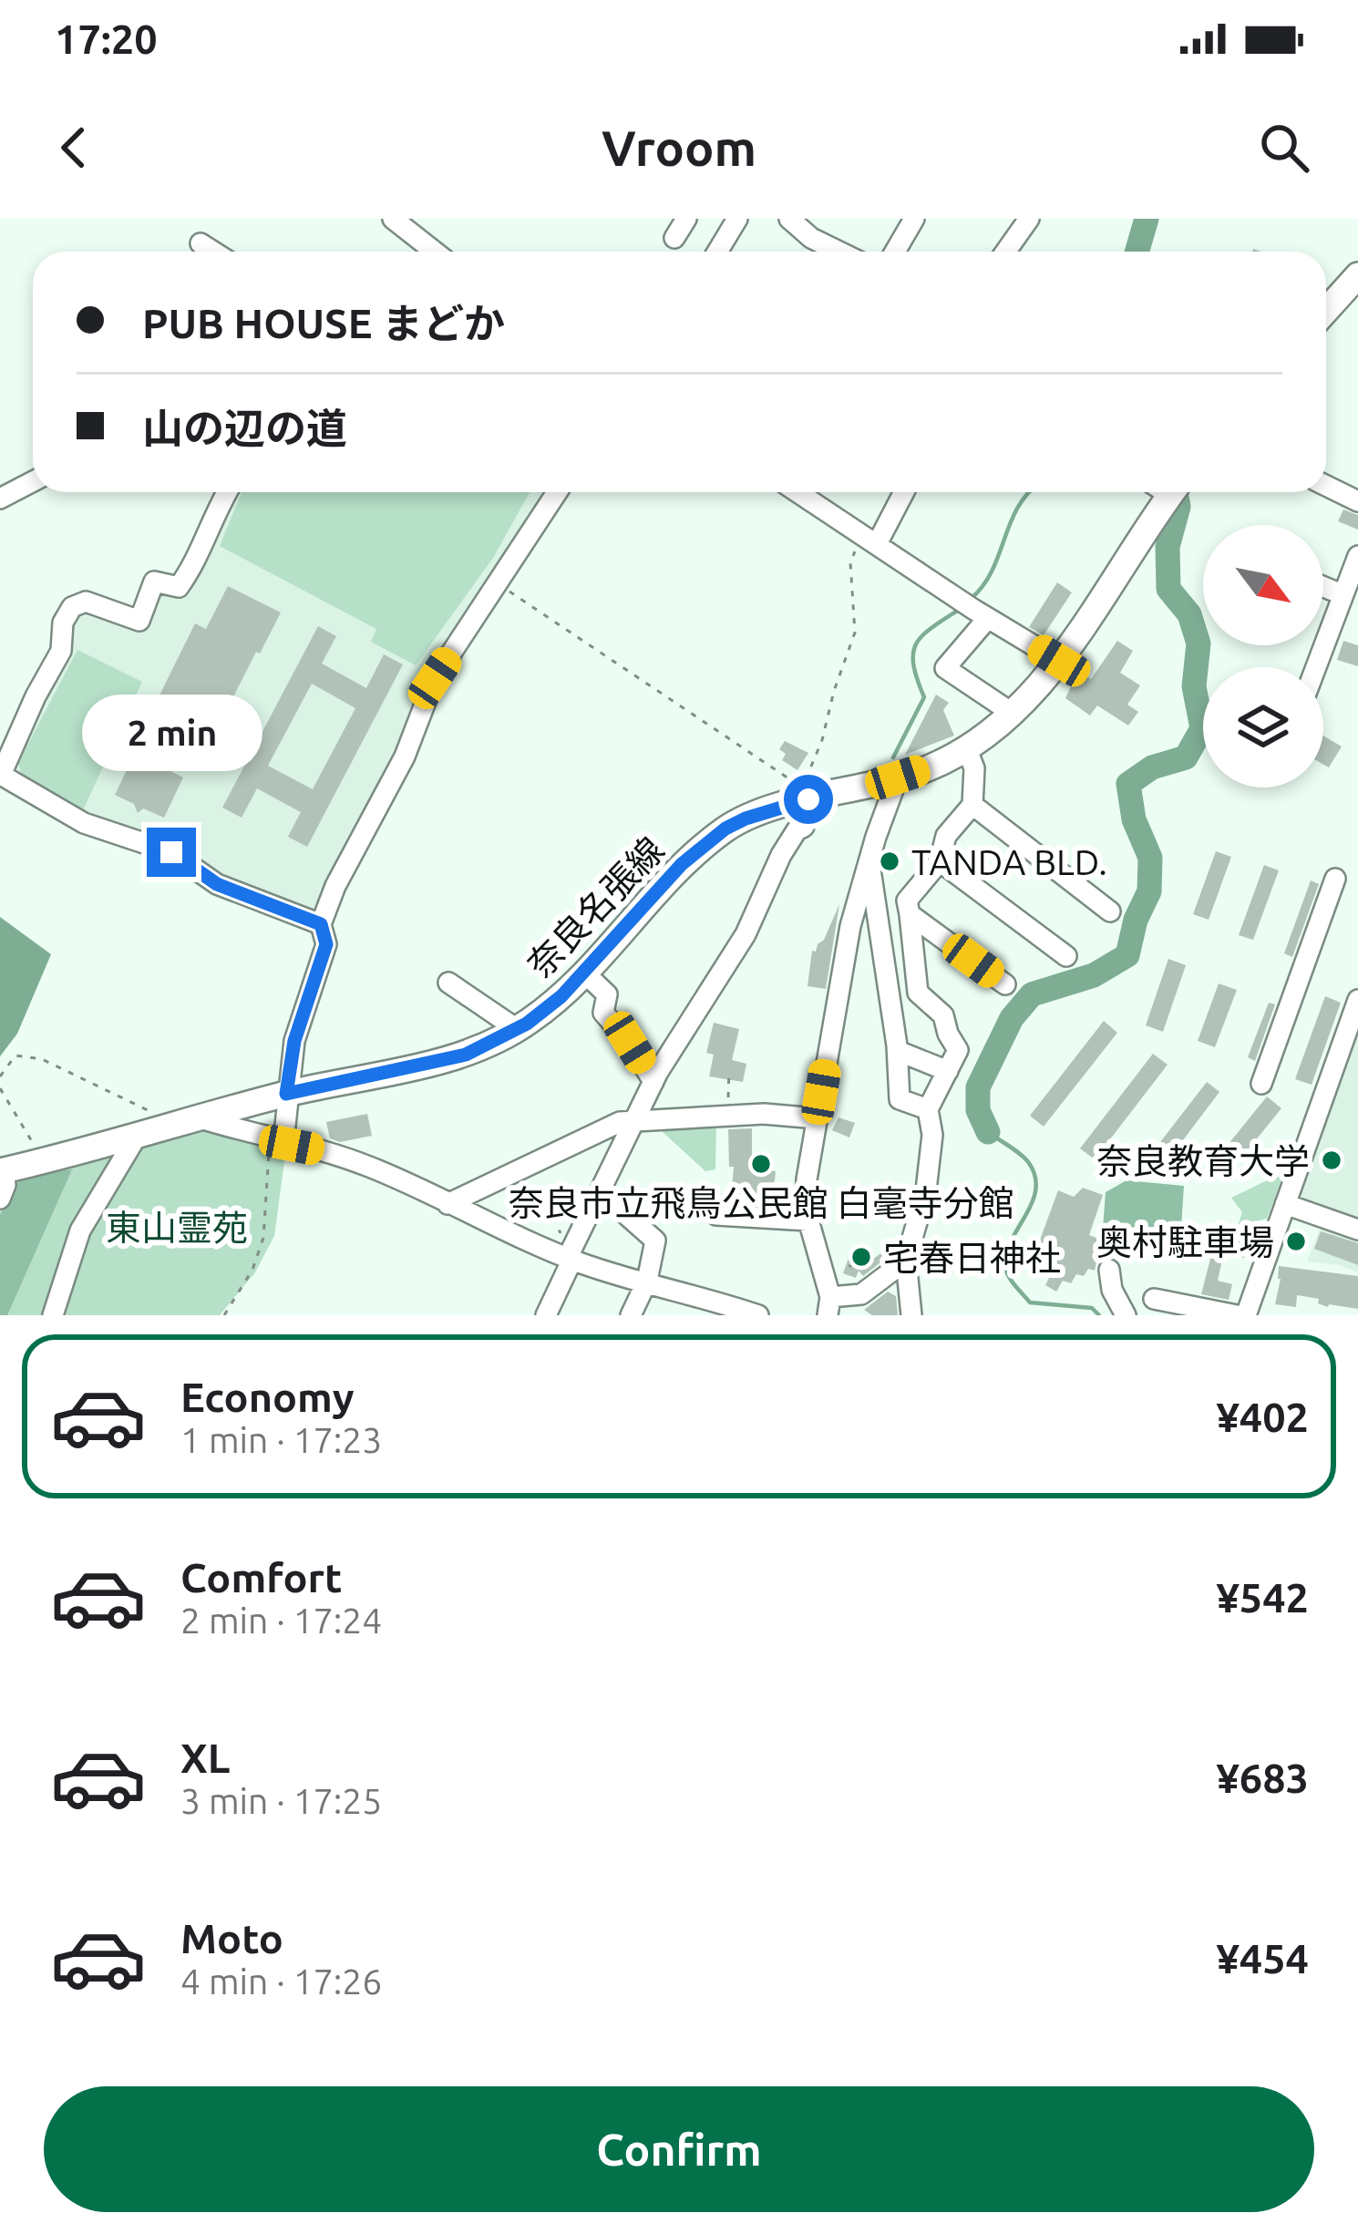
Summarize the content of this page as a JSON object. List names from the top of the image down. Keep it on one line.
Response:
{"streets":{"main road":["奈良名張線"]},"parks":["東山霊苑"],"places":["TANDA BLD.","奈良教育大学","奈良市立飛鳥公民館 白毫寺分館","奥村駐車場","宅春日神社"],"north":"bottom right","page":{"status":"17:20","header":"Vroom","banner":["PUB HOUSE まどか","山の辺の道"],"bubble":"2 min","list":[{"name":"Economy","note":"1 min · 17:23","value":"¥402"},{"name":"Comfort","note":"2 min · 17:24","value":"¥542"},{"name":"XL","note":"3 min · 17:25","value":"¥683"},{"name":"Moto","note":"4 min · 17:26","value":"¥454"}],"buttons":"Confirm"}}
